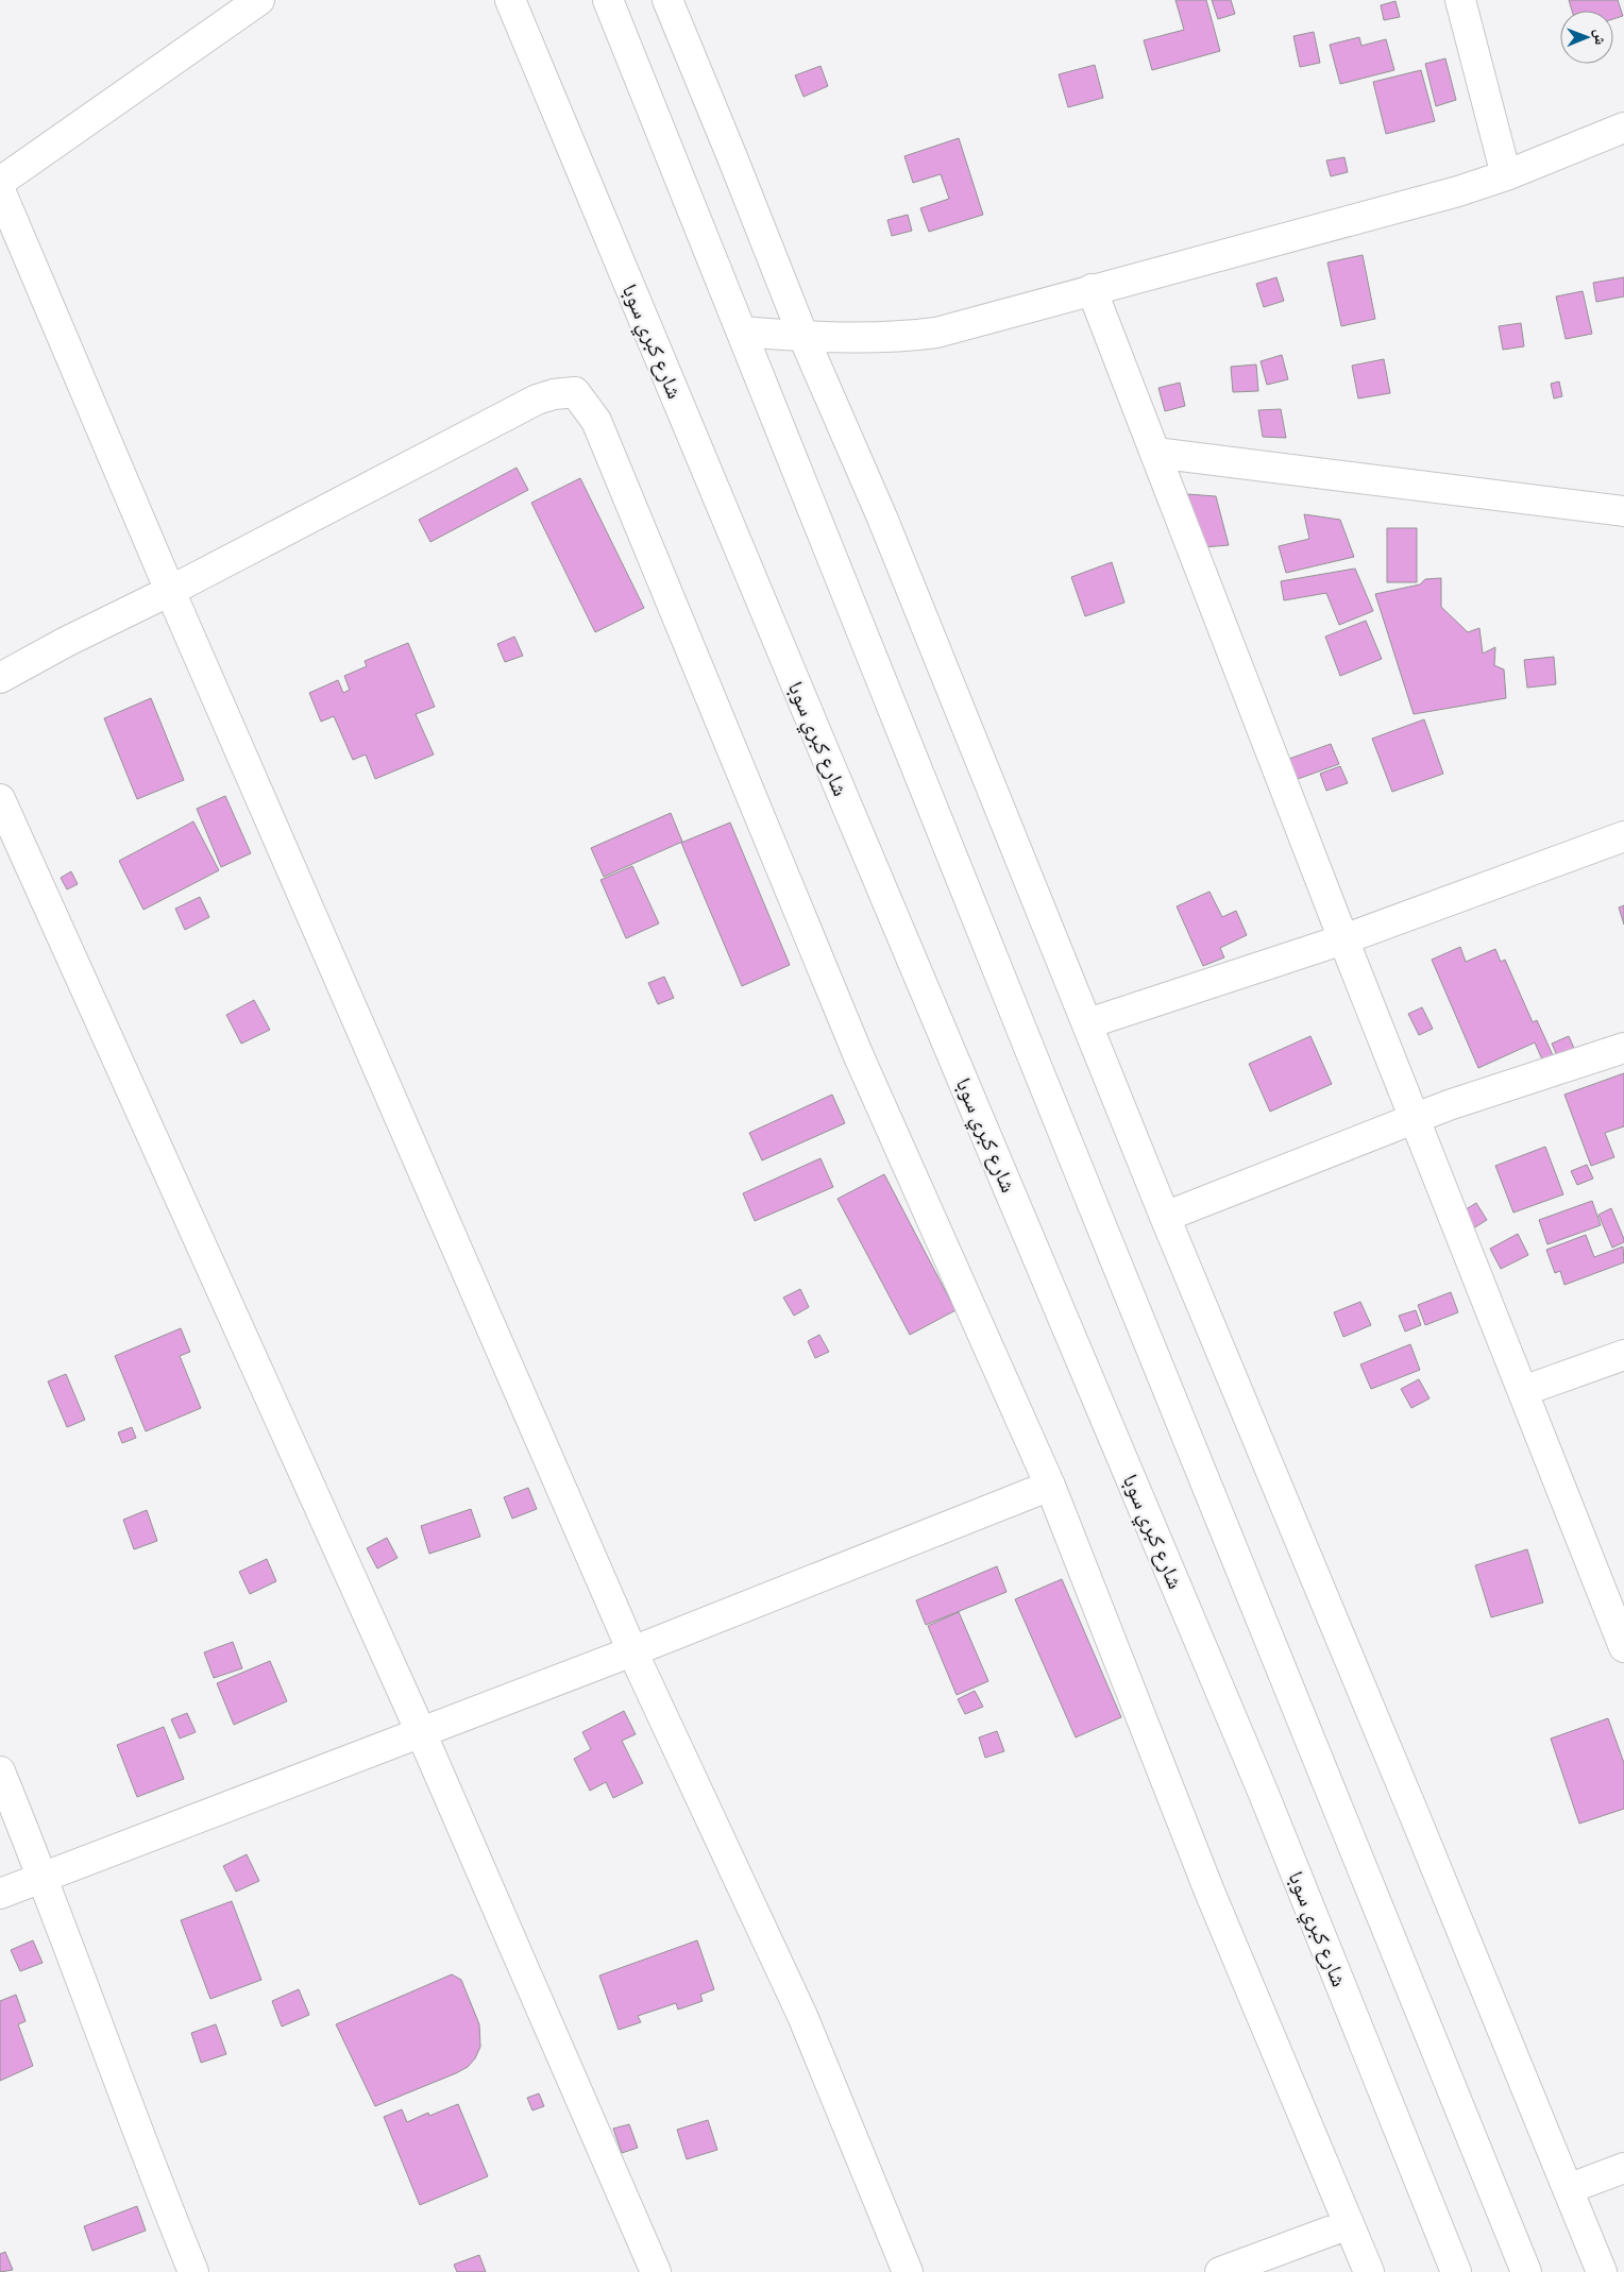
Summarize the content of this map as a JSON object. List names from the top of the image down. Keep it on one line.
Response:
{"streets":{"main road":["شارع كبري سوبا"]},"north":"right"}
